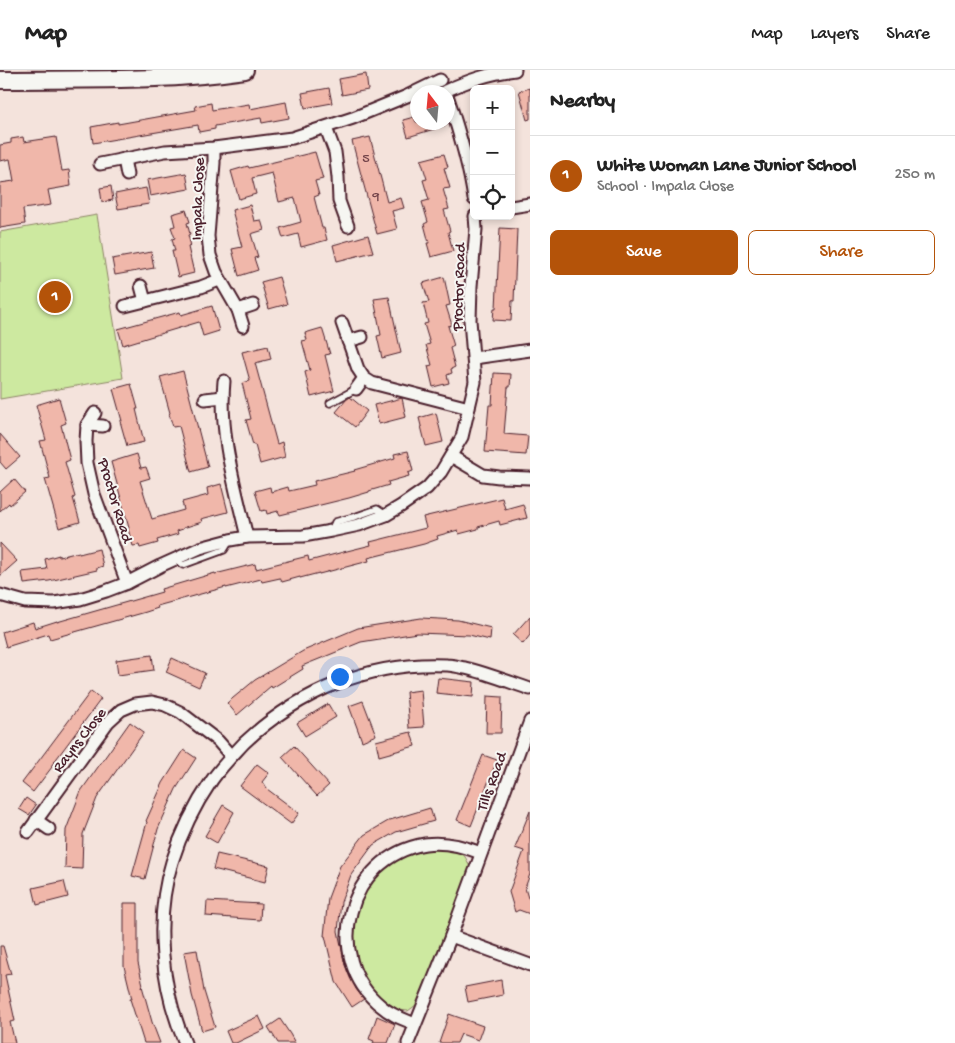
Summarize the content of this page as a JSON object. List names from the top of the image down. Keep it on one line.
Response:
{"streets":{"street":["Impala Close","Proctor Road","Rayns Close","Tills Road"]},"house_numbers":["5","9"],"north":"top","page":{"header":"Map","nav":["Map","Layers","Share"],"heading":"Nearby","map_buttons":["+","−"],"list":[{"mark":"1","name":"White Woman Lane Junior School","note":"School · Impala Close","value":"250 m"}],"buttons":["Save","Share"],"pins":"1"}}
